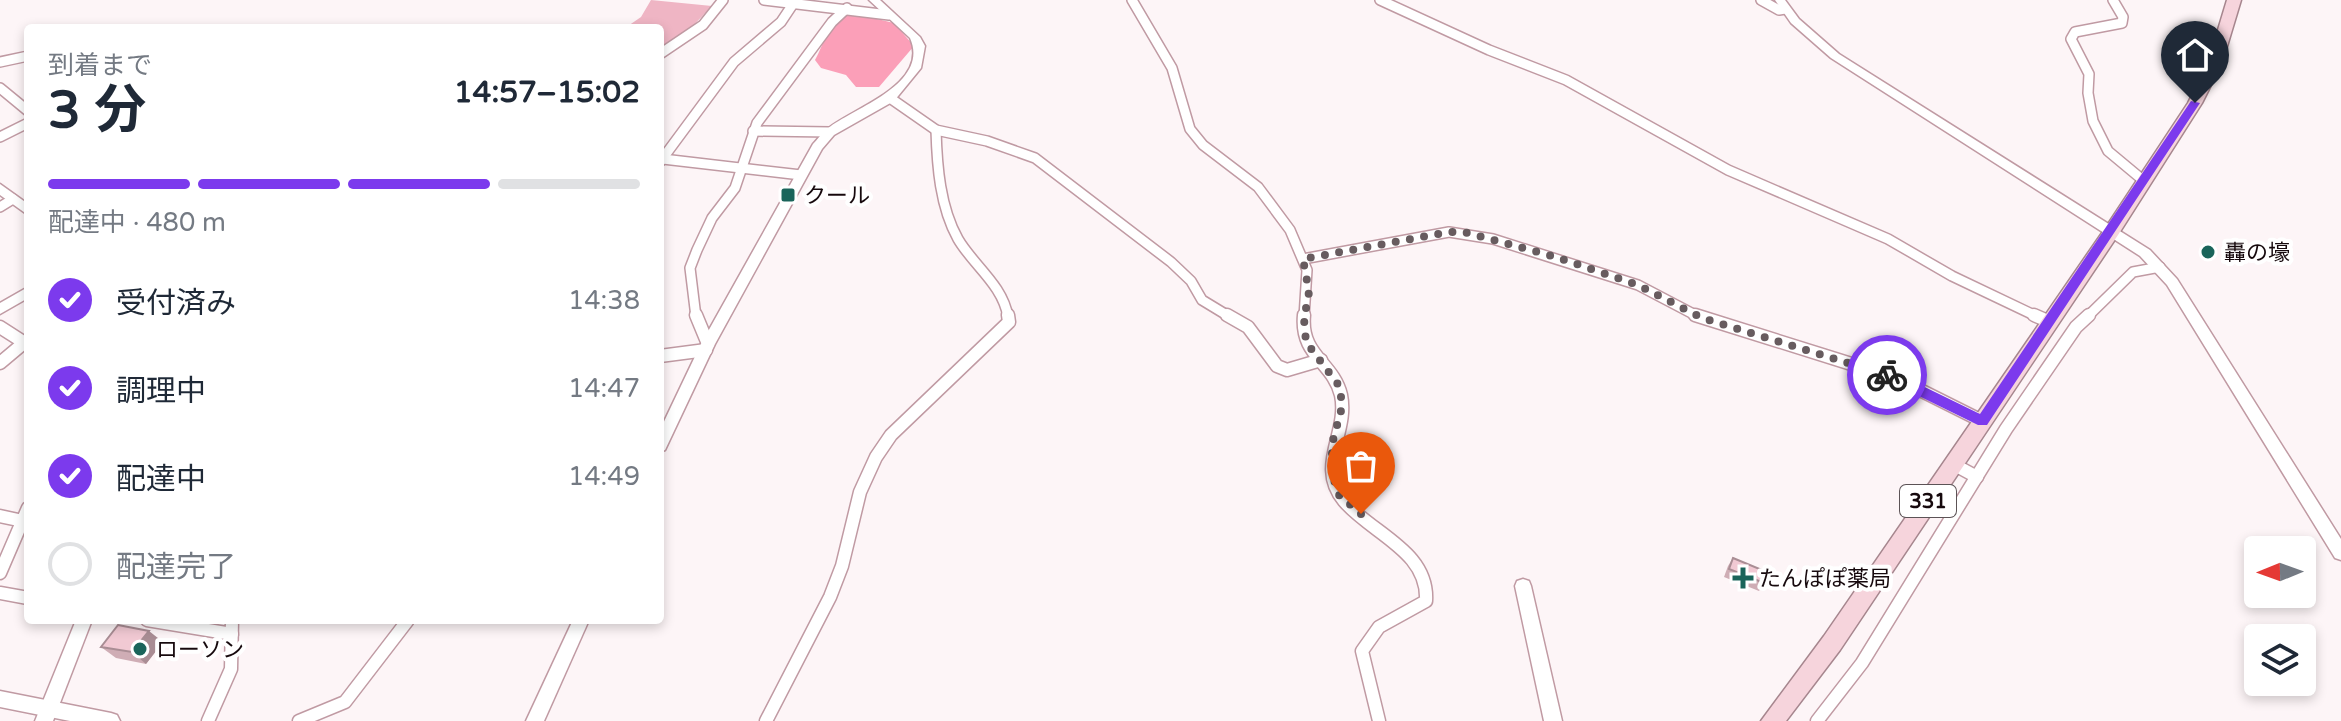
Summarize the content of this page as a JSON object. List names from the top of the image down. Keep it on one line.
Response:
{"streets":{"highway":["331"]},"places":{"transit":["クール"],"other":["轟の壕","ローソン"],"health":["たんぽぽ薬局"]},"north":"left","page":{"heading":["3 分","到着まで","14:57–15:02"],"bar":"配達中 · 480 m","list":[["受付済み","14:38"],["調理中","14:47"],["配達中","14:49"],"配達完了"]}}
